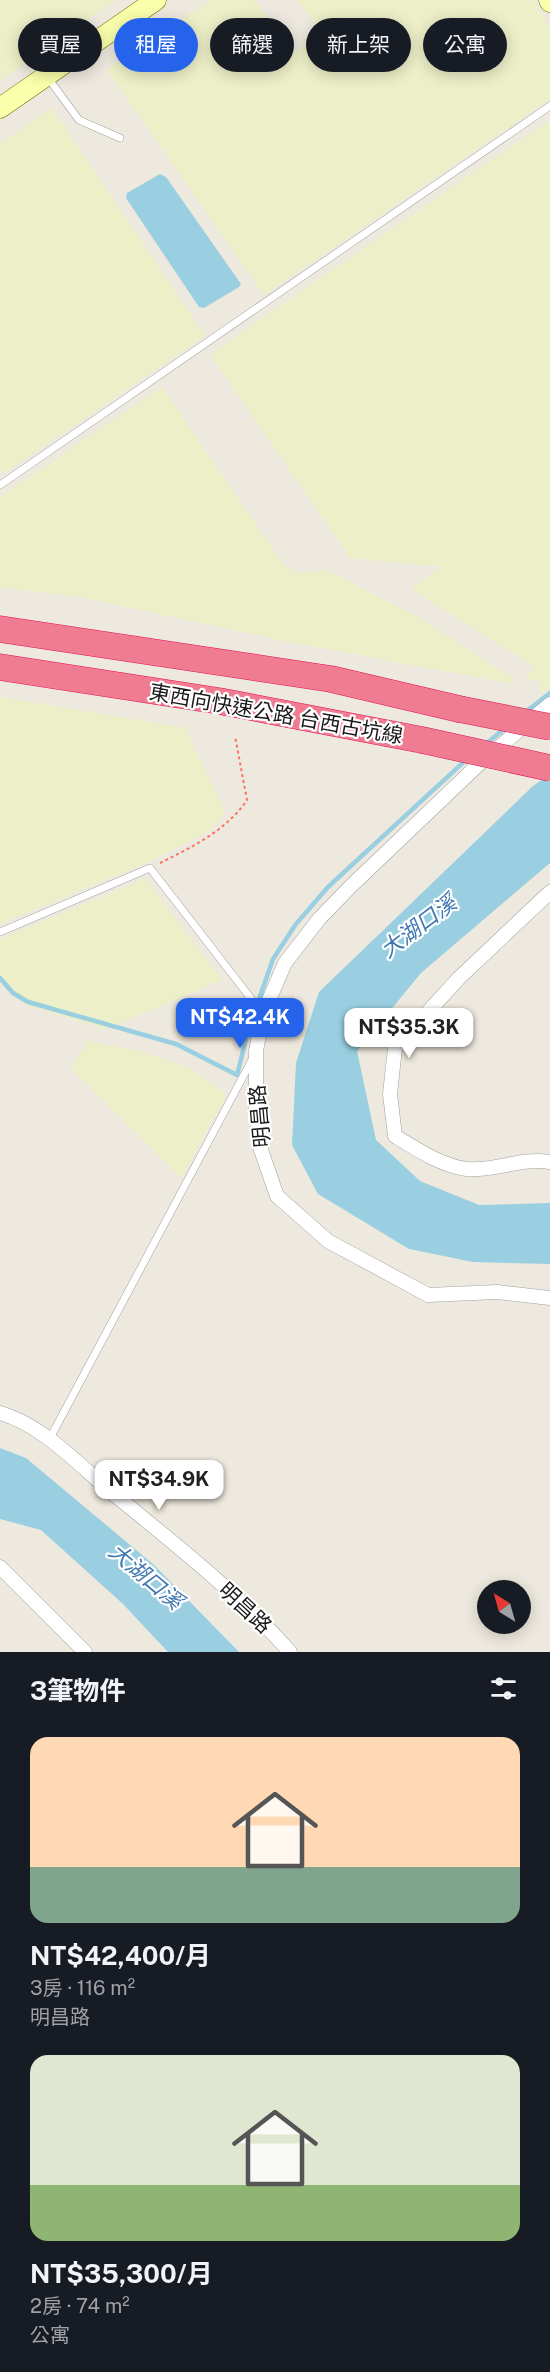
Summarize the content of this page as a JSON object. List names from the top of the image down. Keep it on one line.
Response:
{"streets":{"highway":["東西向快速公路 台西古坑線"],"street":["明昌路"]},"water":["大湖口溪"],"north":"top left","page":{"chip":["買屋","租屋","篩選","新上架","公寓"],"price":["NT$42.4K","NT$35.3K","NT$34.9K"],"heading":"3筆物件","list":[{"name":"NT$42,400/月","note":"3房 · 116 m² · 明昌路"},{"name":"NT$35,300/月","note":"2房 · 74 m² · 公寓"}]}}
